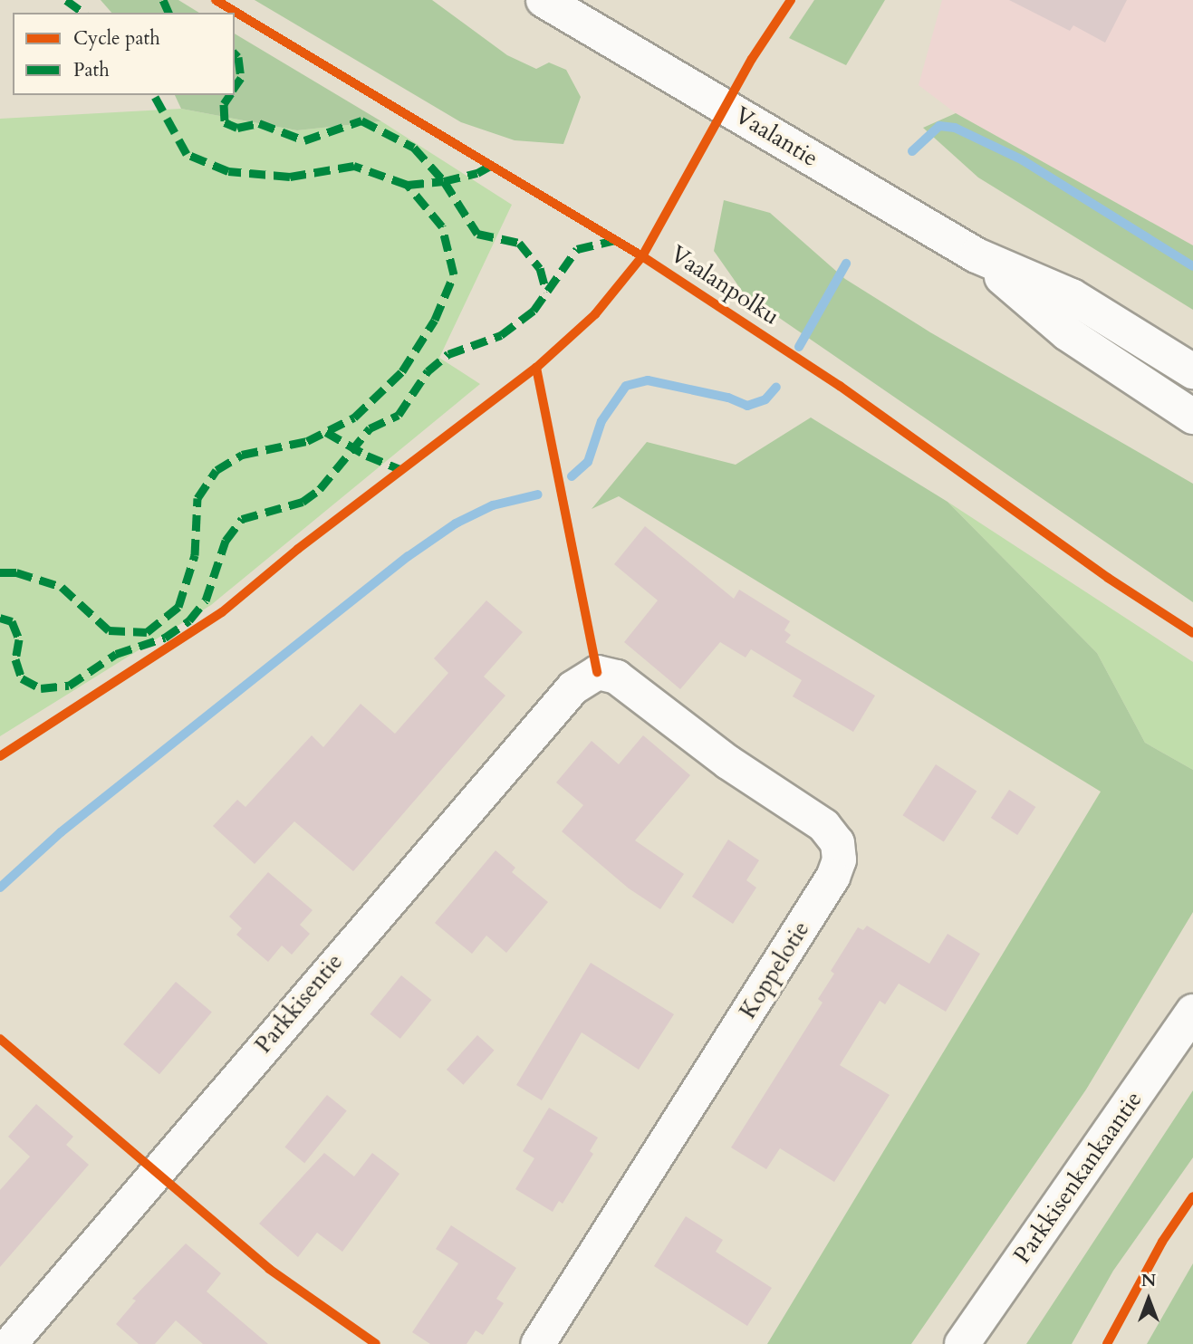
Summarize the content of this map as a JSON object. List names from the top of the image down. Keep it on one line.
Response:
{"streets":{"street":["Vaalantie","Koppelotie","Parkkisentie","Parkkisenkankaantie"],"cycle path":["Vaalanpolku"]},"crossings":[["Koppelotie","Parkkisentie"]],"legend":["Cycle path","Path"],"north":"top"}
